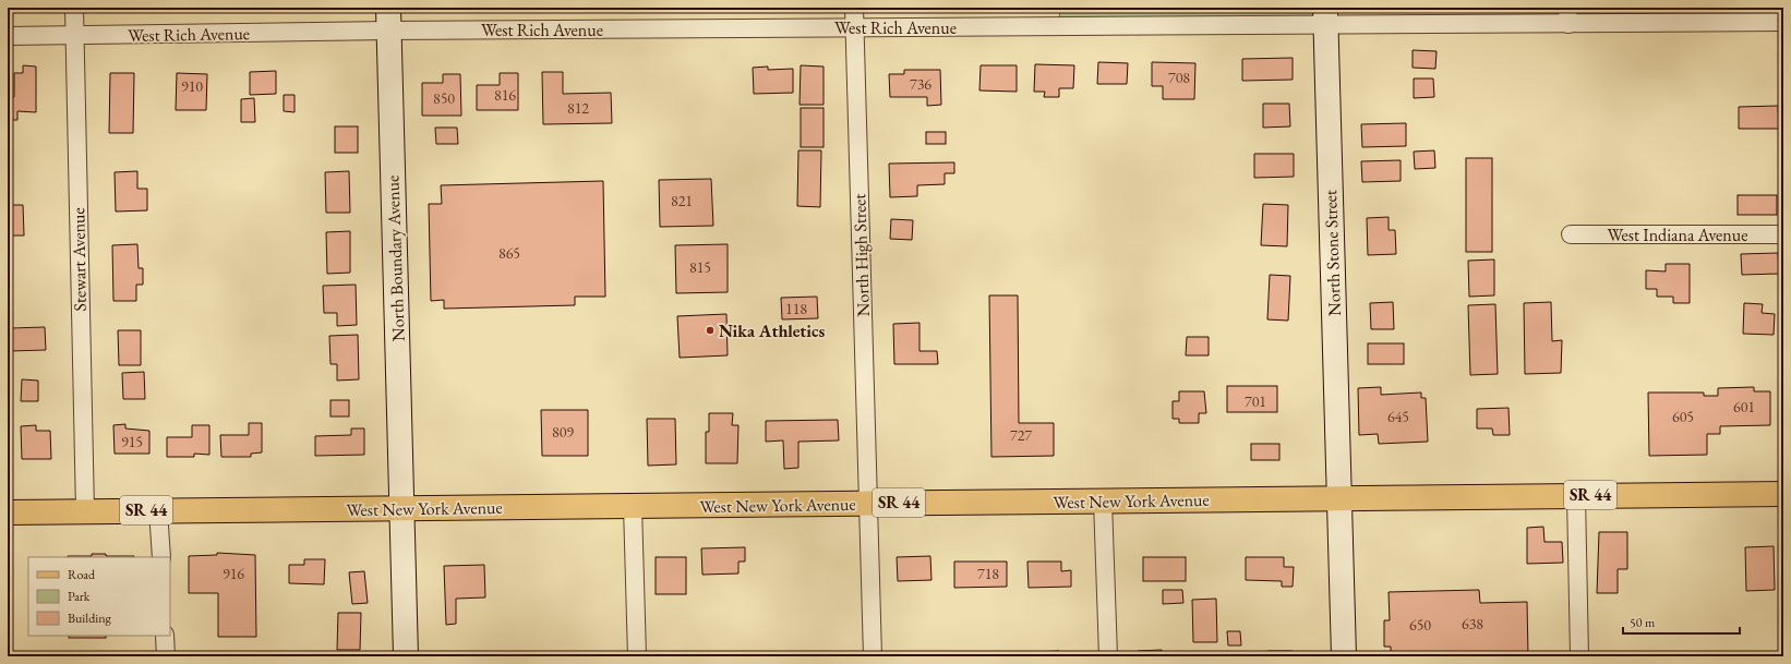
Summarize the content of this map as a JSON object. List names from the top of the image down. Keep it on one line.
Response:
{"streets":{"main road":["SR 44","West New York Avenue"],"street":["West Rich Avenue","West Indiana Avenue","North Stone Street","North High Street","North Boundary Avenue","Stewart Avenue"]},"crossings":[["West Rich Avenue","North Stone Street"],["West Rich Avenue","North High Street"],["West Rich Avenue","North Boundary Avenue"],["West Rich Avenue","Stewart Avenue"],["North Stone Street","West New York Avenue"],["North High Street","West New York Avenue"],["North Boundary Avenue","West New York Avenue"],["Stewart Avenue","West New York Avenue"]],"places":["Nika Athletics"],"house_numbers":["708","736","910","816","850","812","821","865","815","118","701","601","645","605","809","727","915","916","718","638","650"],"legend":["Road","Park","Building"],"scale_bar":"50 m"}
